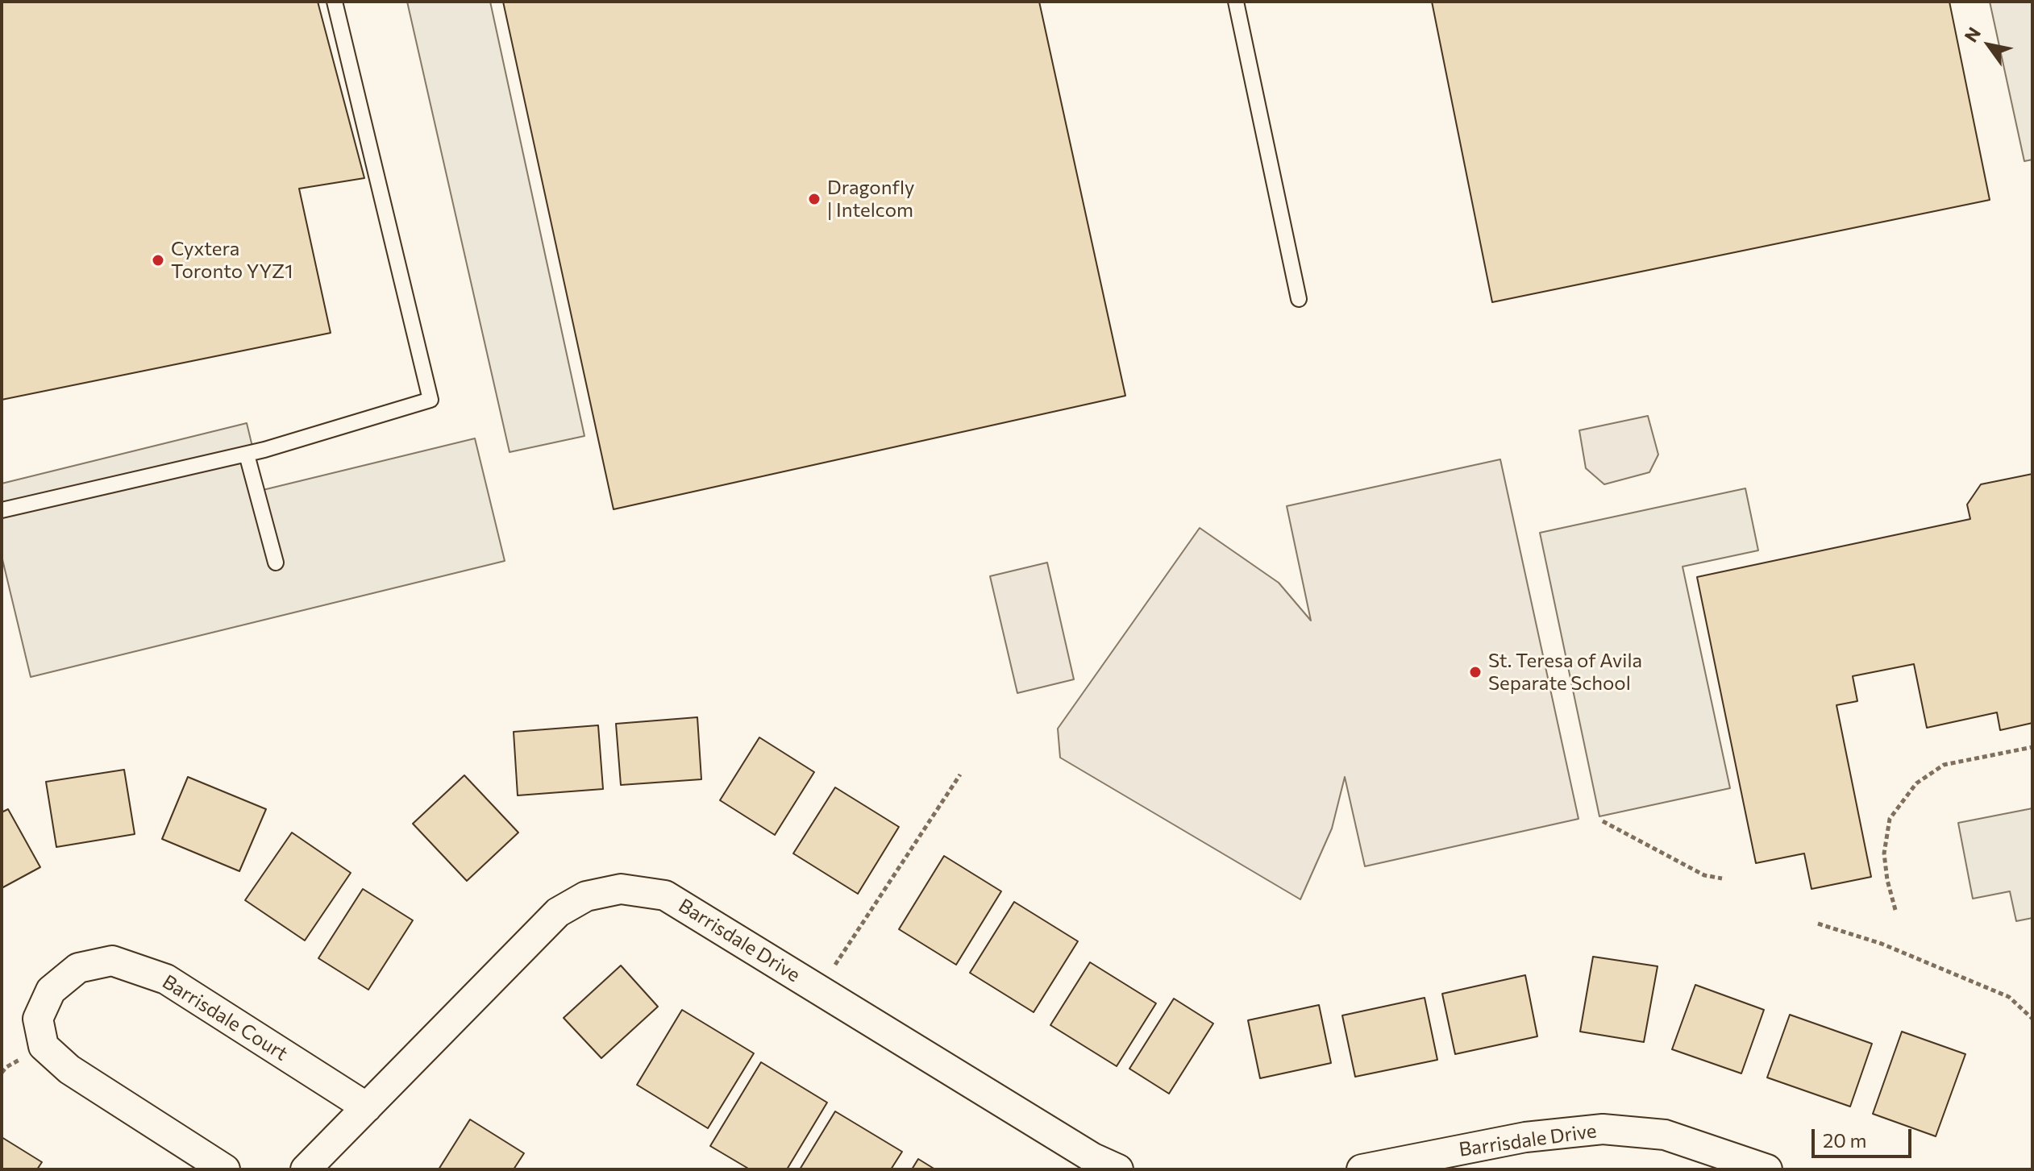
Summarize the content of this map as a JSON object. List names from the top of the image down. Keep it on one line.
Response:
{"streets":{"street":["Barrisdale Drive","Barrisdale Court"]},"crossings":[["Barrisdale Drive","Barrisdale Court"]],"places":["Dragonfly | Intelcom","Cyxtera Toronto YYZ1","St. Teresa of Avila Separate School"],"scale_bar":"20 m","north":"top left"}
